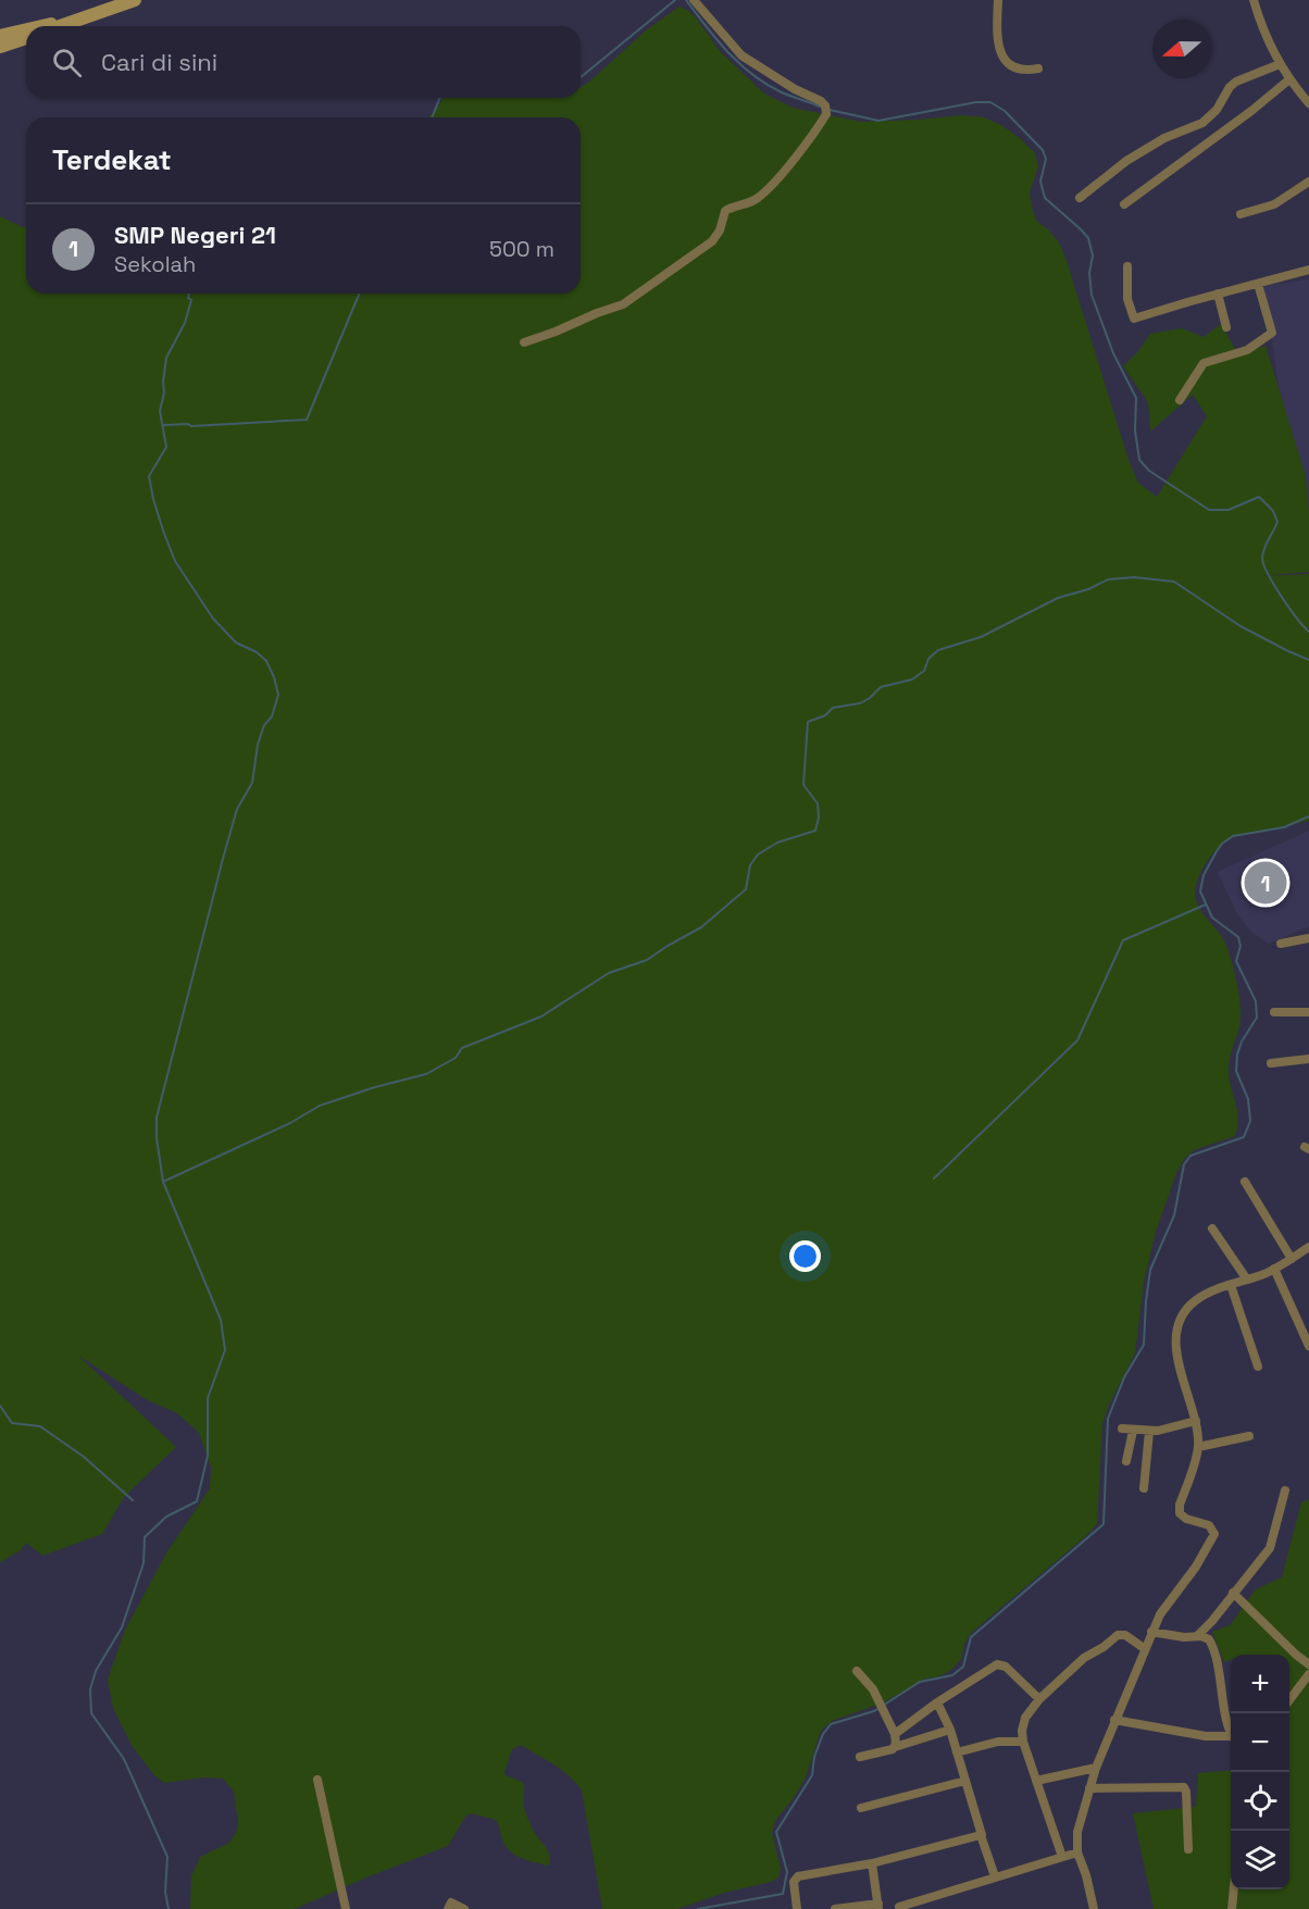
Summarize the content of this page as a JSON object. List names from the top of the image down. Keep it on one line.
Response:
{"north":"left","page":{"search":"Cari di sini","heading":"Terdekat","list":[{"mark":"1","name":"SMP Negeri 21","note":"Sekolah","value":"500 m"}],"pins":"1","map_buttons":["+","−"]}}
